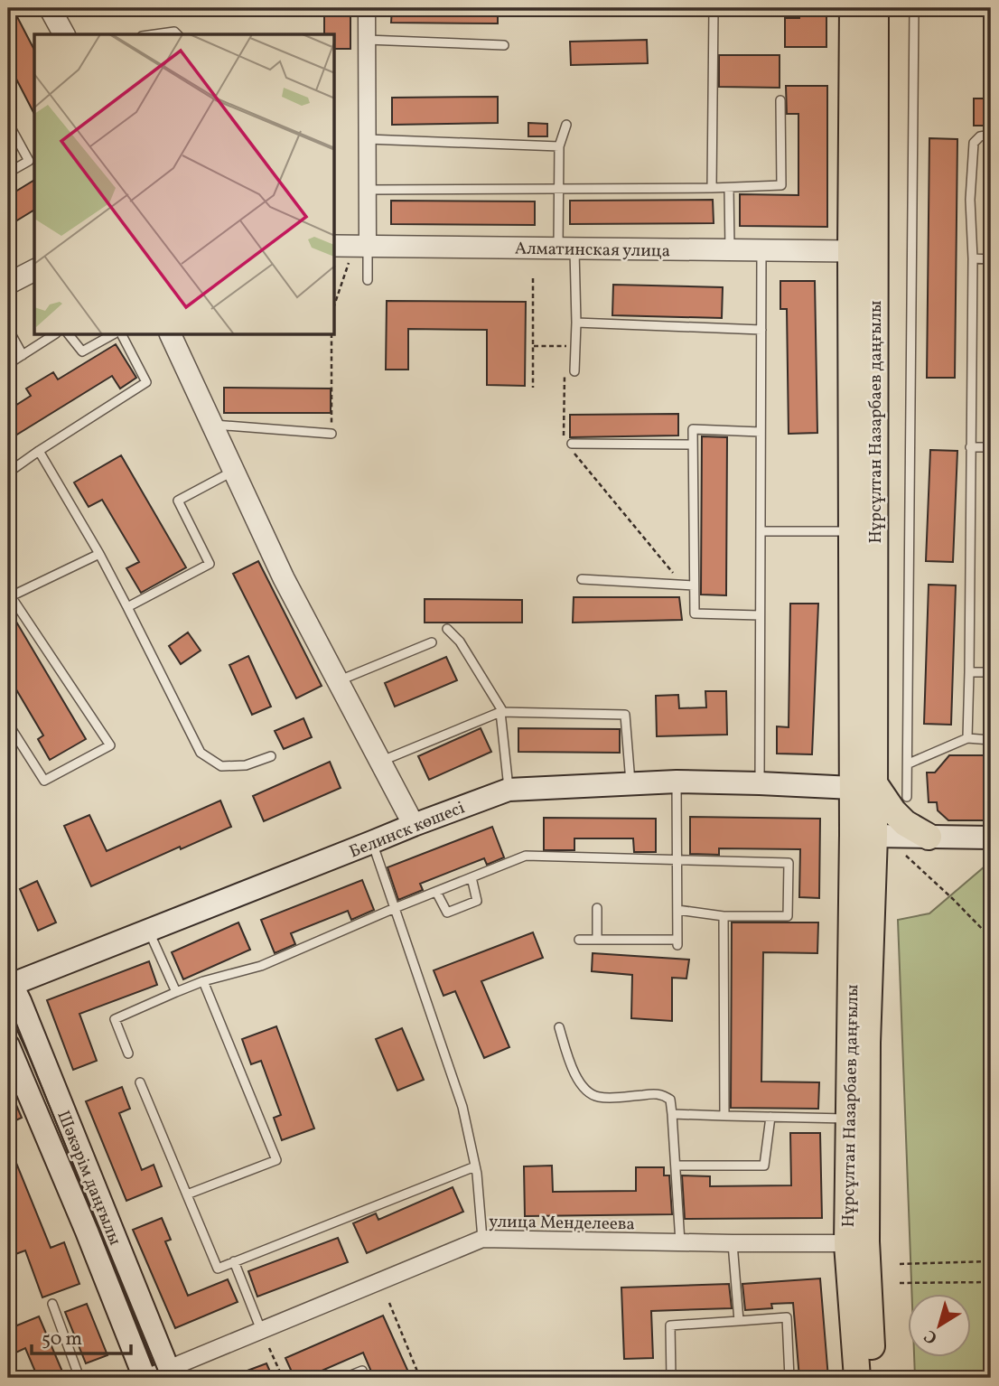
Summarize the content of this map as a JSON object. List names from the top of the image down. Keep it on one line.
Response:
{"streets":{"main road":["Нұрсұлтан Назарбаев даңғылы","Белинск көшесі","Шәкәрім даңғылы"],"street":["Алматинская улица","улица Менделеева"]},"crossings":[["Алматинская улица","Нұрсұлтан Назарбаев даңғылы"],["Нұрсұлтан Назарбаев даңғылы","Белинск көшесі"],["Нұрсұлтан Назарбаев даңғылы","улица Менделеева"],["Белинск көшесі","Шәкәрім даңғылы"],["Шәкәрім даңғылы","улица Менделеева"]],"scale_bar":"50 m","north":"bottom left"}
